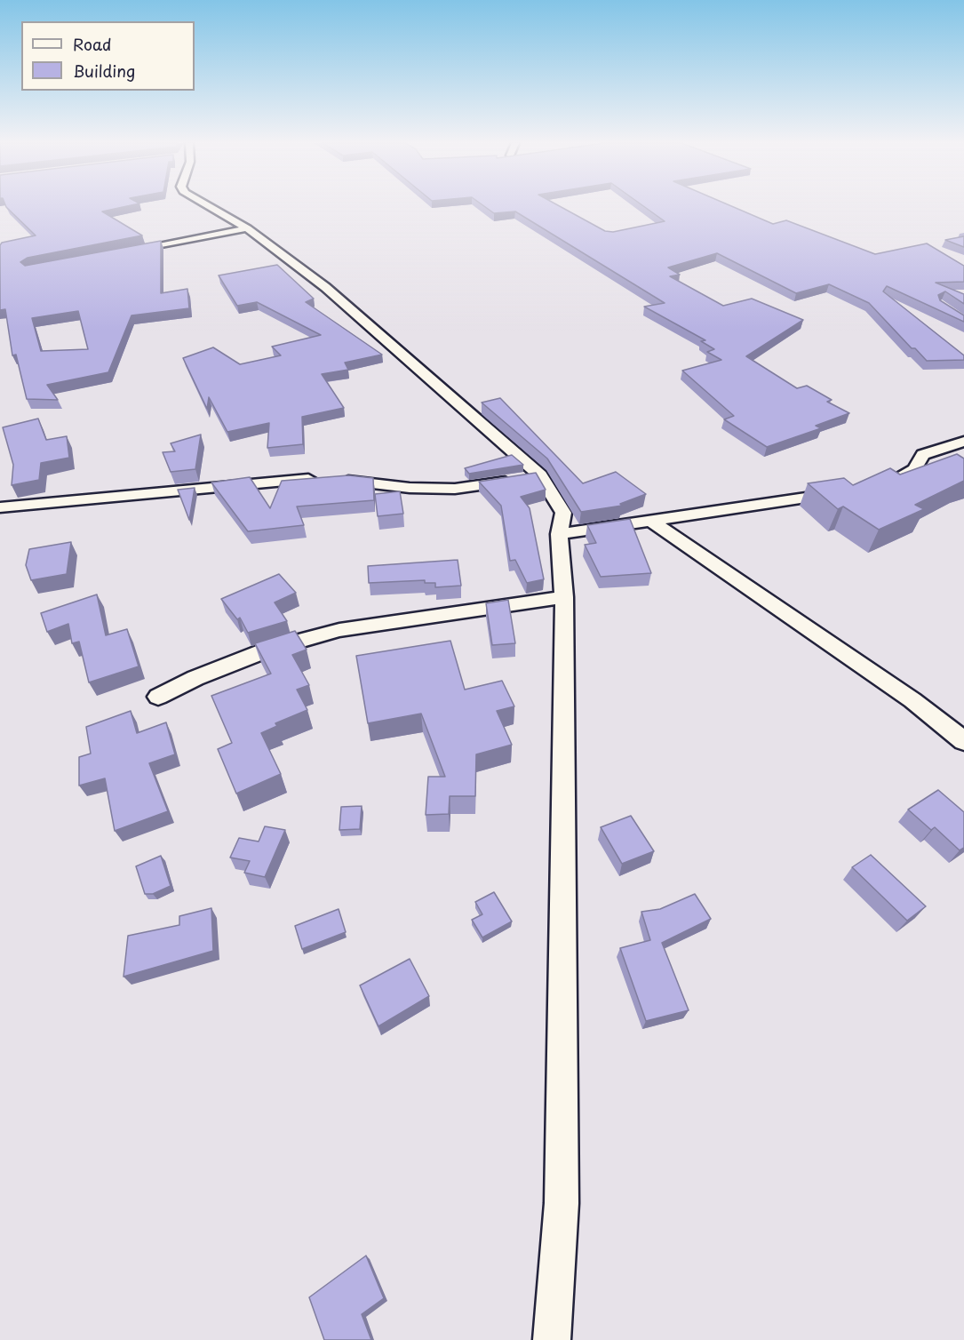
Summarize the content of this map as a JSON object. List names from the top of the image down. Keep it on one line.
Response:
{"legend":["Road","Building"]}
